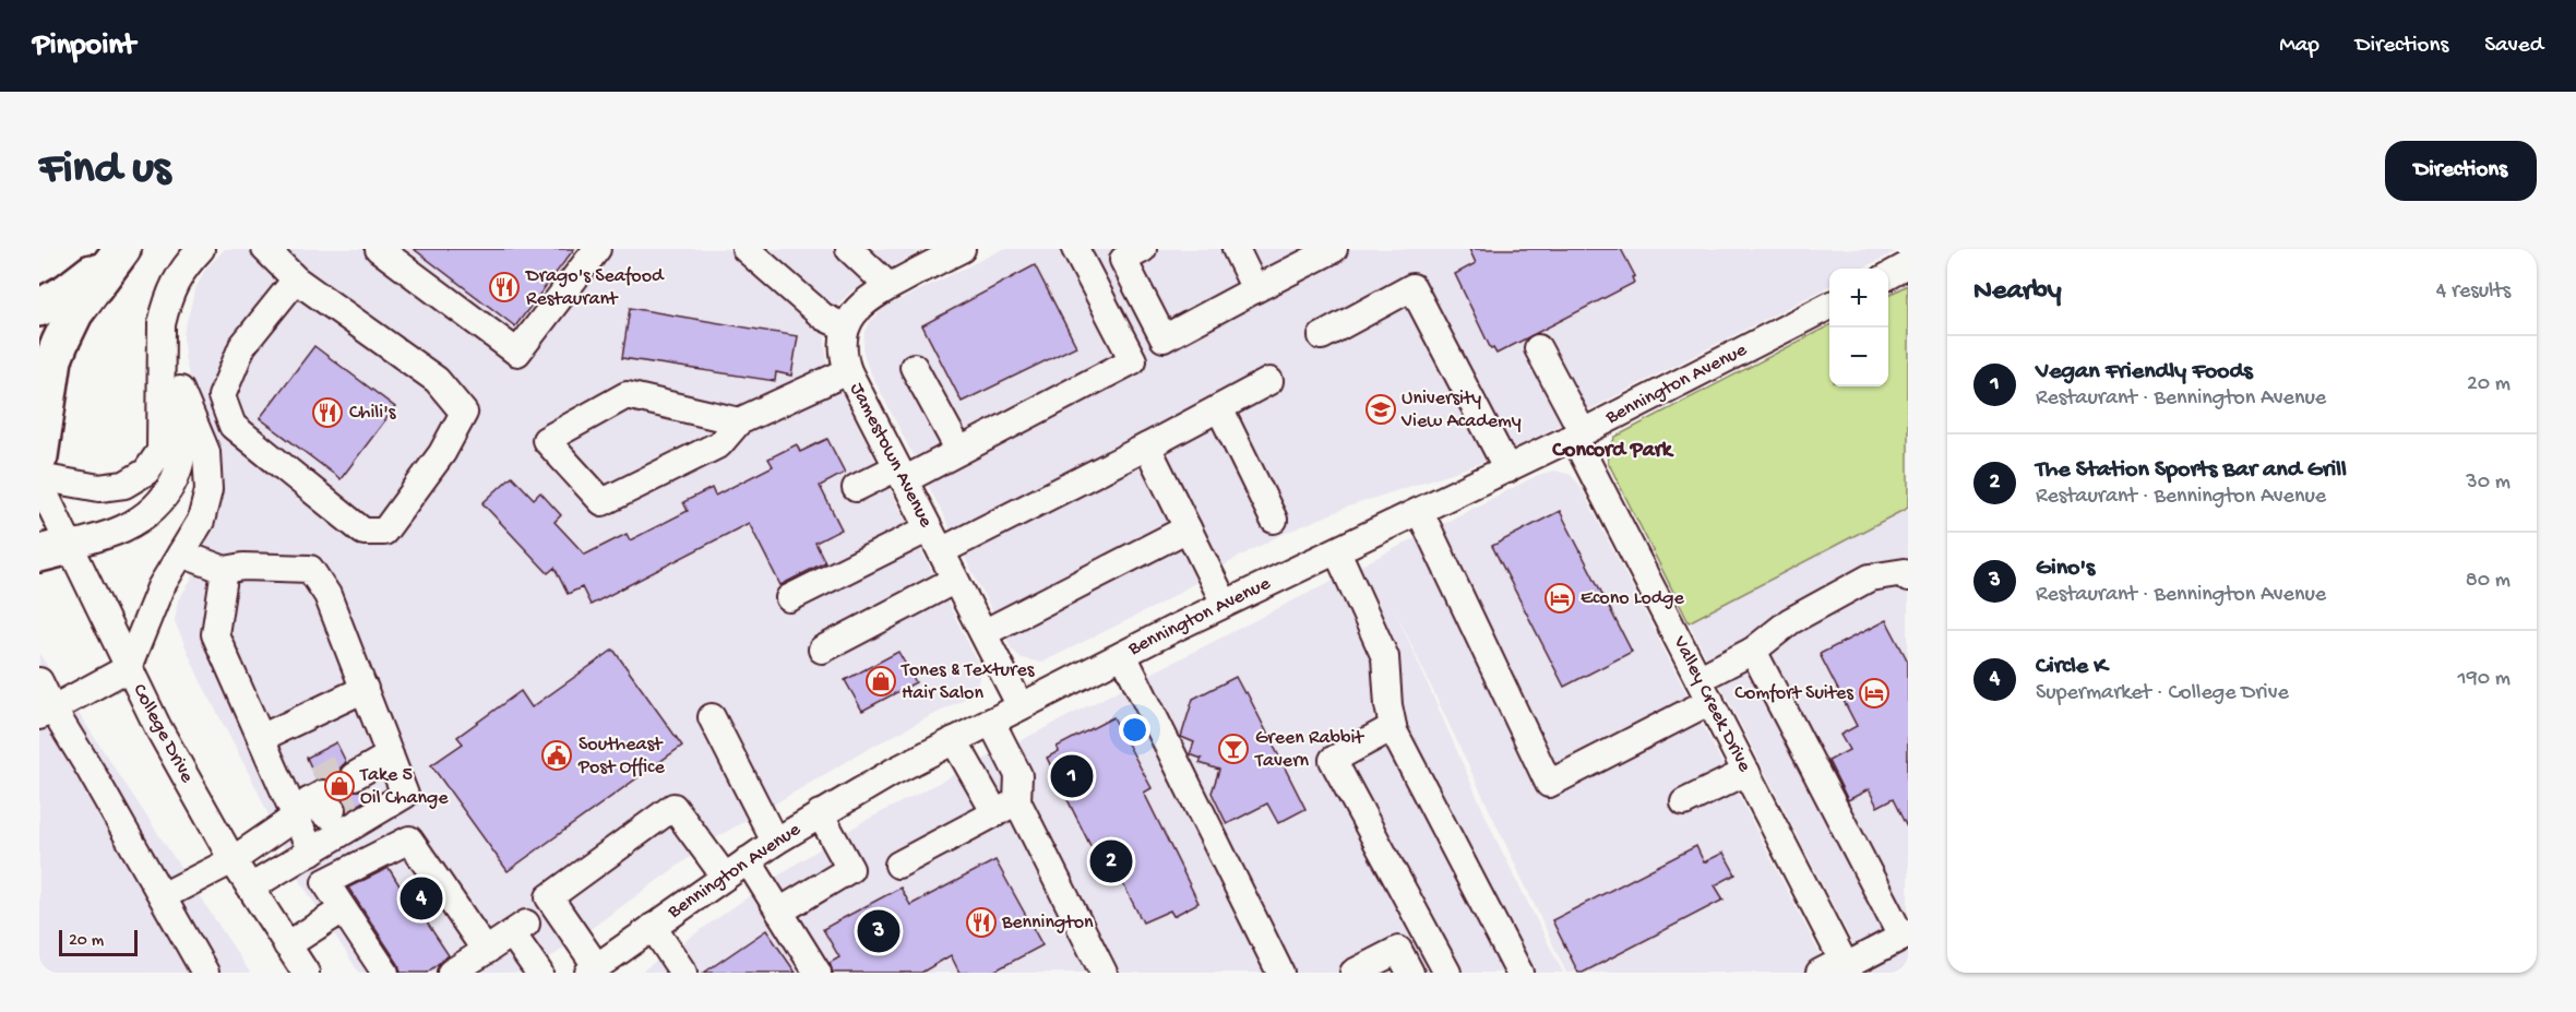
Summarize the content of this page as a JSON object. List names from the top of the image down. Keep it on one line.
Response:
{"streets":{"street":["Bennington Avenue","Jamestown Avenue","Valley Creek Drive","College Drive"]},"crossings":[["Bennington Avenue","Jamestown Avenue"],["Bennington Avenue","Valley Creek Drive"]],"districts":["Concord Park"],"places":{"restaurant":["Drago's Seafood Restaurant","Chili's","Bennington"],"school or university":["University View Academy"],"hotel":["Econo Lodge","Comfort Suites"],"shop":["Tones & Textures Hair Salon","Take 5 Oil Change"],"bar":["Green Rabbit Tavern"],"public building":["Southeast Post Office"]},"scale_bar":"20 m","page":{"header":"Pinpoint","nav":["Map","Directions","Saved"],"buttons":"Directions","title":"Find us","heading":["Nearby","4 results"],"map_buttons":["+","−"],"list":[{"mark":"1","name":"Vegan Friendly Foods","note":"Restaurant · Bennington Avenue","value":"20 m"},{"mark":"2","name":"The Station Sports Bar and Grill","note":"Restaurant · Bennington Avenue","value":"30 m"},{"mark":"3","name":"Gino's","note":"Restaurant · Bennington Avenue","value":"80 m"},{"mark":"4","name":"Circle K","note":"Supermarket · College Drive","value":"190 m"}],"pins":["1","2","4","3"],"scale":"20 m"}}
